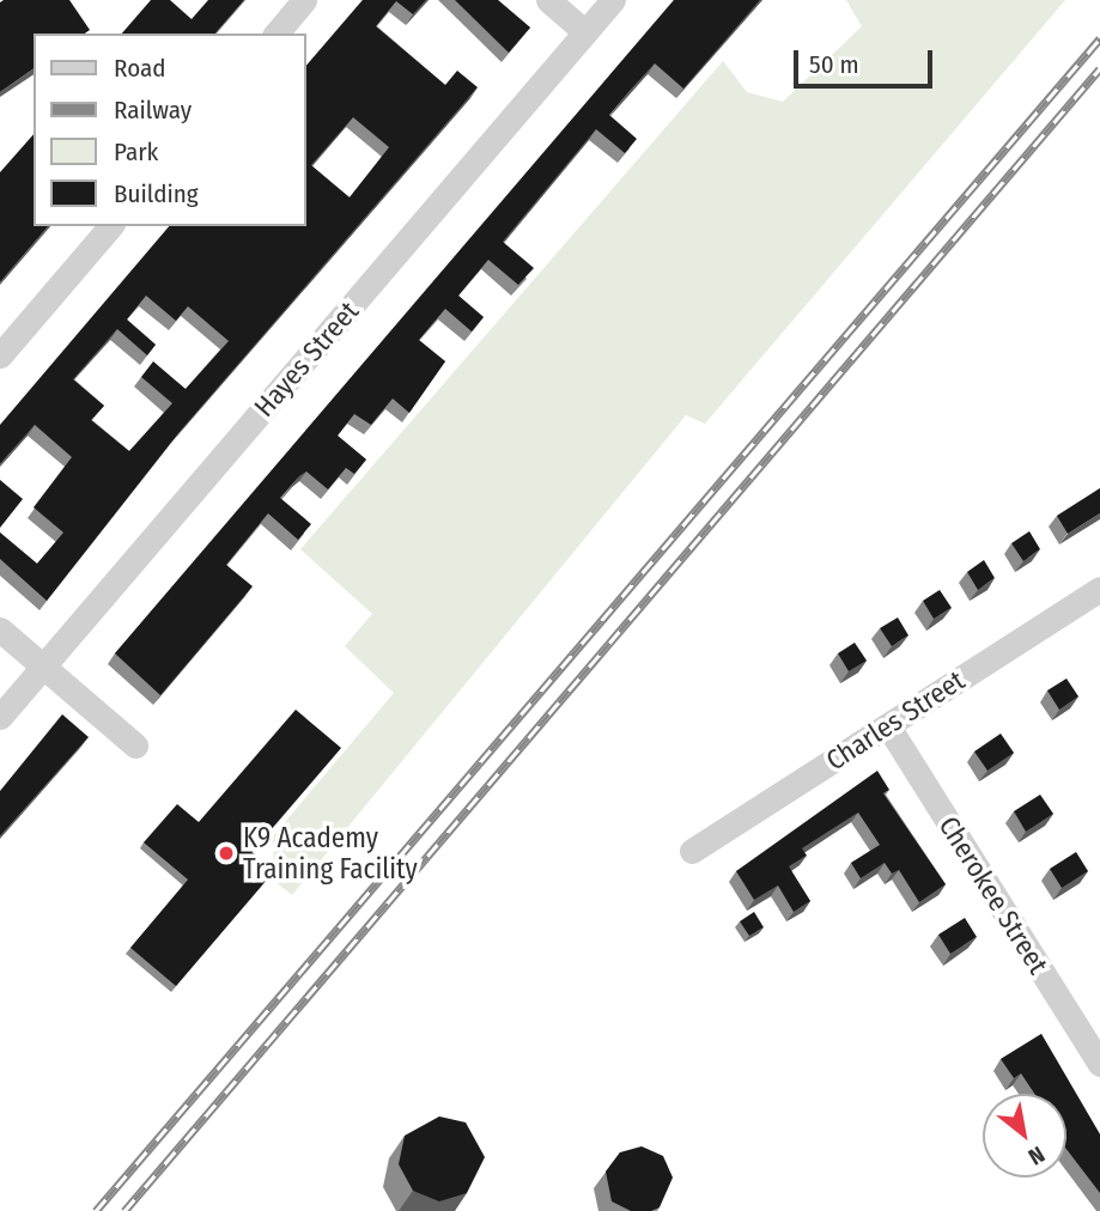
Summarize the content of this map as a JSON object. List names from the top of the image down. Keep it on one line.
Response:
{"streets":{"street":["Hayes Street","Charles Street","Cherokee Street"]},"crossings":[["Charles Street","Cherokee Street"]],"places":["K9 Academy Training Facility"],"legend":["Road","Railway","Park","Building"],"scale_bar":"50 m","north":"bottom right"}
